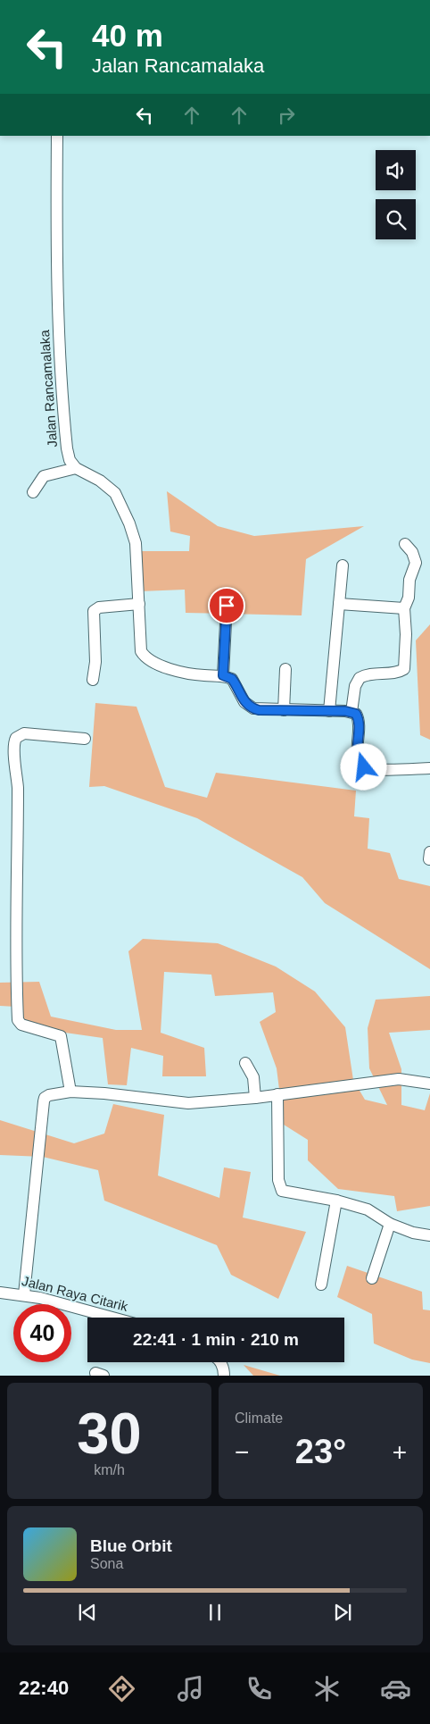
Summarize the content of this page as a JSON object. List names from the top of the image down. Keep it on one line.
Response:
{"streets":{"street":["Jalan Rancamalaka","Jalan Raya Citarik"]},"page":{"turn":["40 m","Jalan Rancamalaka"],"limit":"40","trip":"22:41 · 1 min · 210 m","tile":[["30","km/h"],"Climate"],"heat":["−","23°","+"],"song":["Blue Orbit","Sona"],"tabs":"22:40"}}
